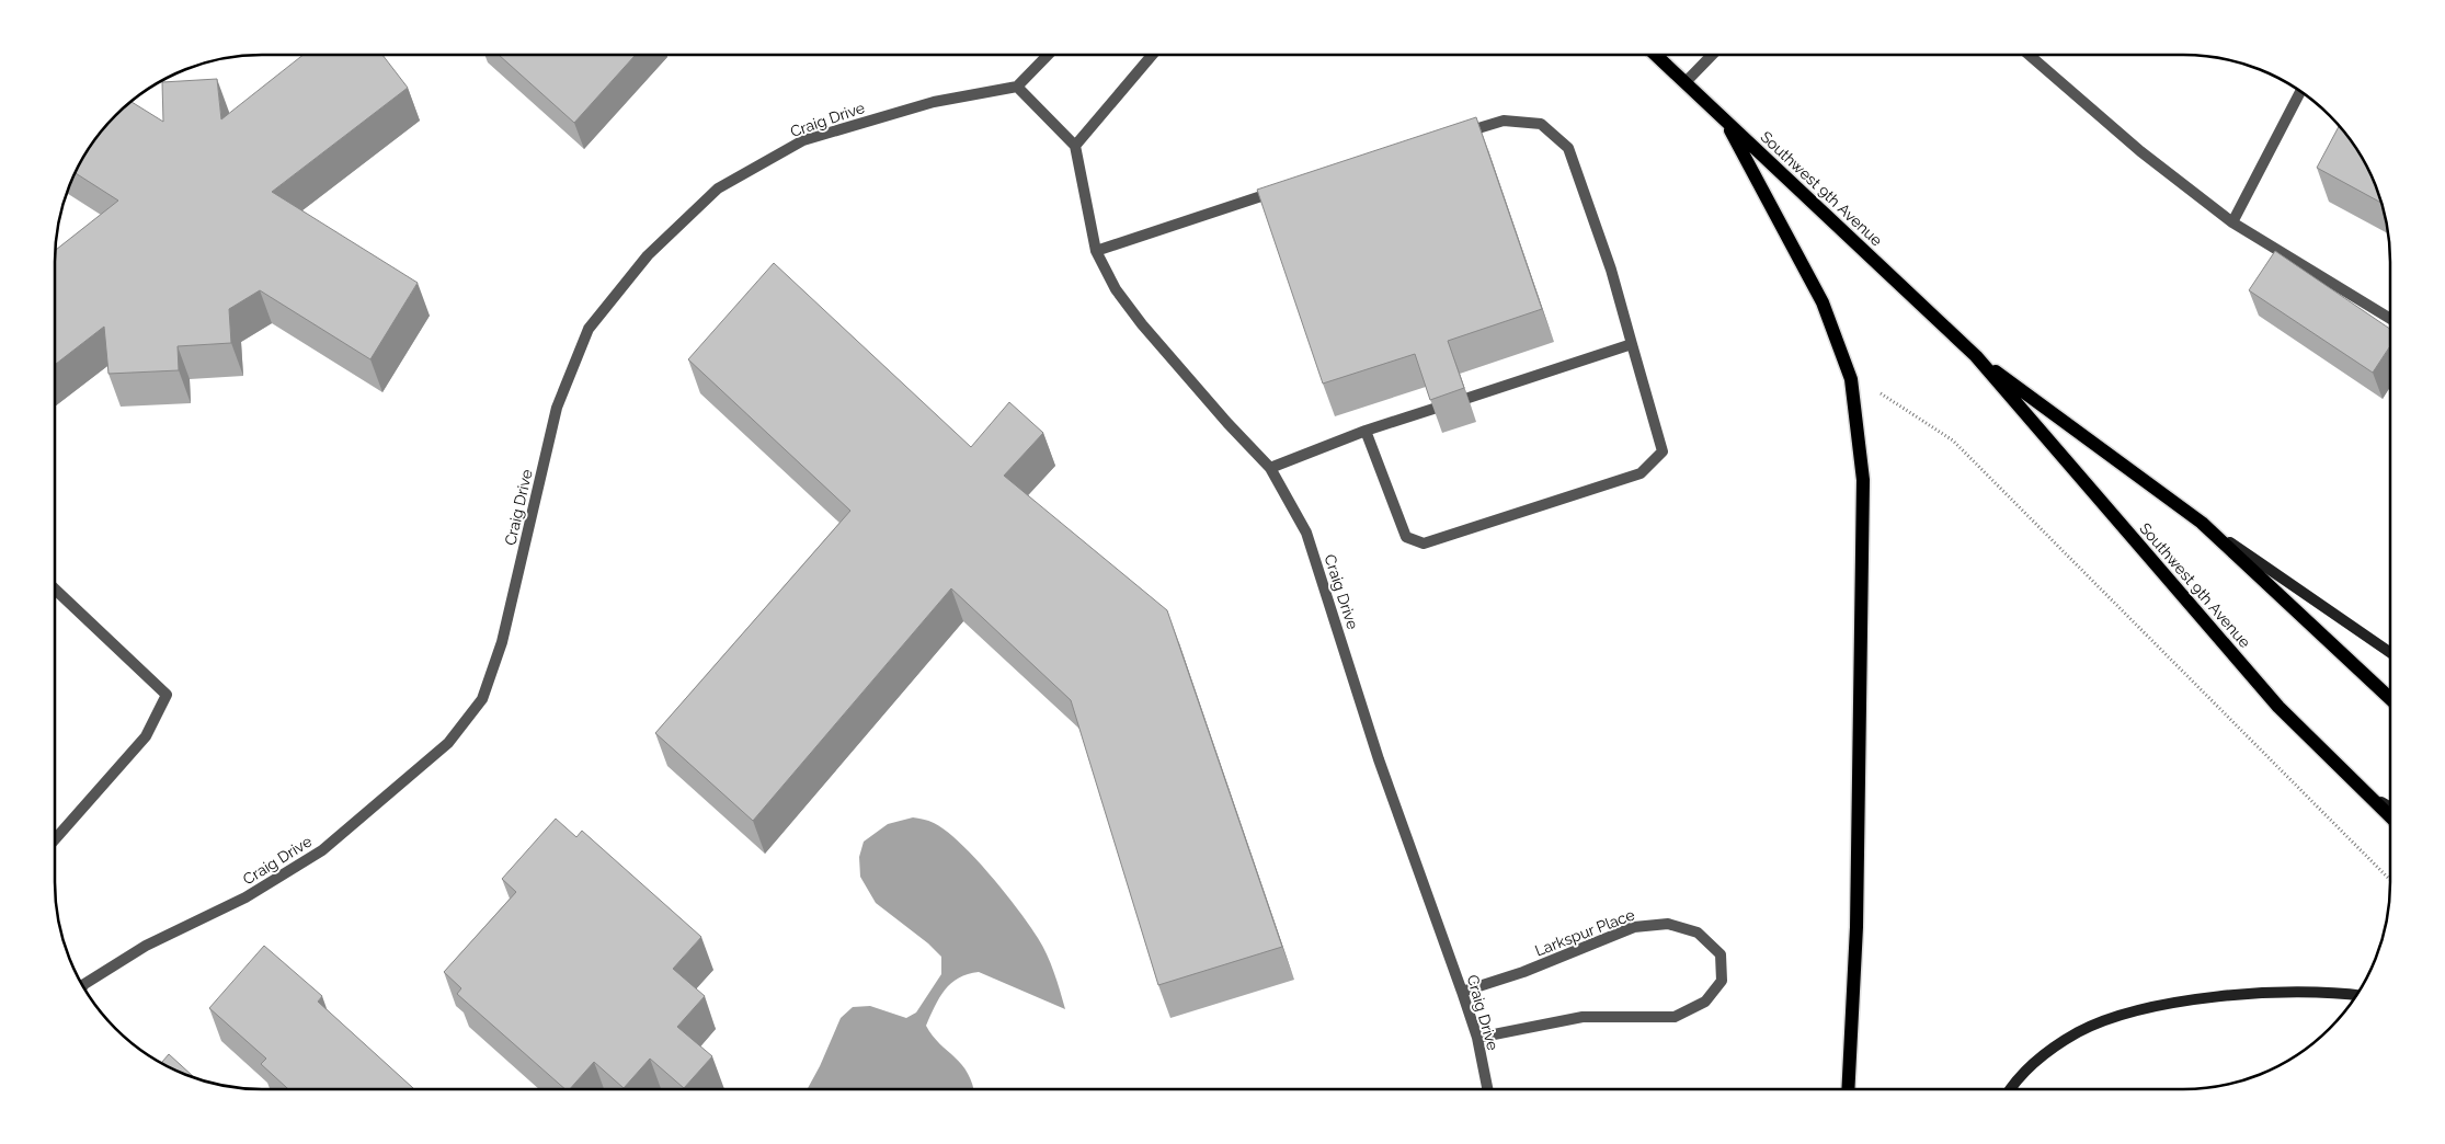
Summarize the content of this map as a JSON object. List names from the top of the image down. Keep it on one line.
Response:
{"streets":{"main road":["Southwest 9th Avenue"],"lane":["Craig Drive","Larkspur Place"]},"crossings":[["Craig Drive","Larkspur Place"]]}
